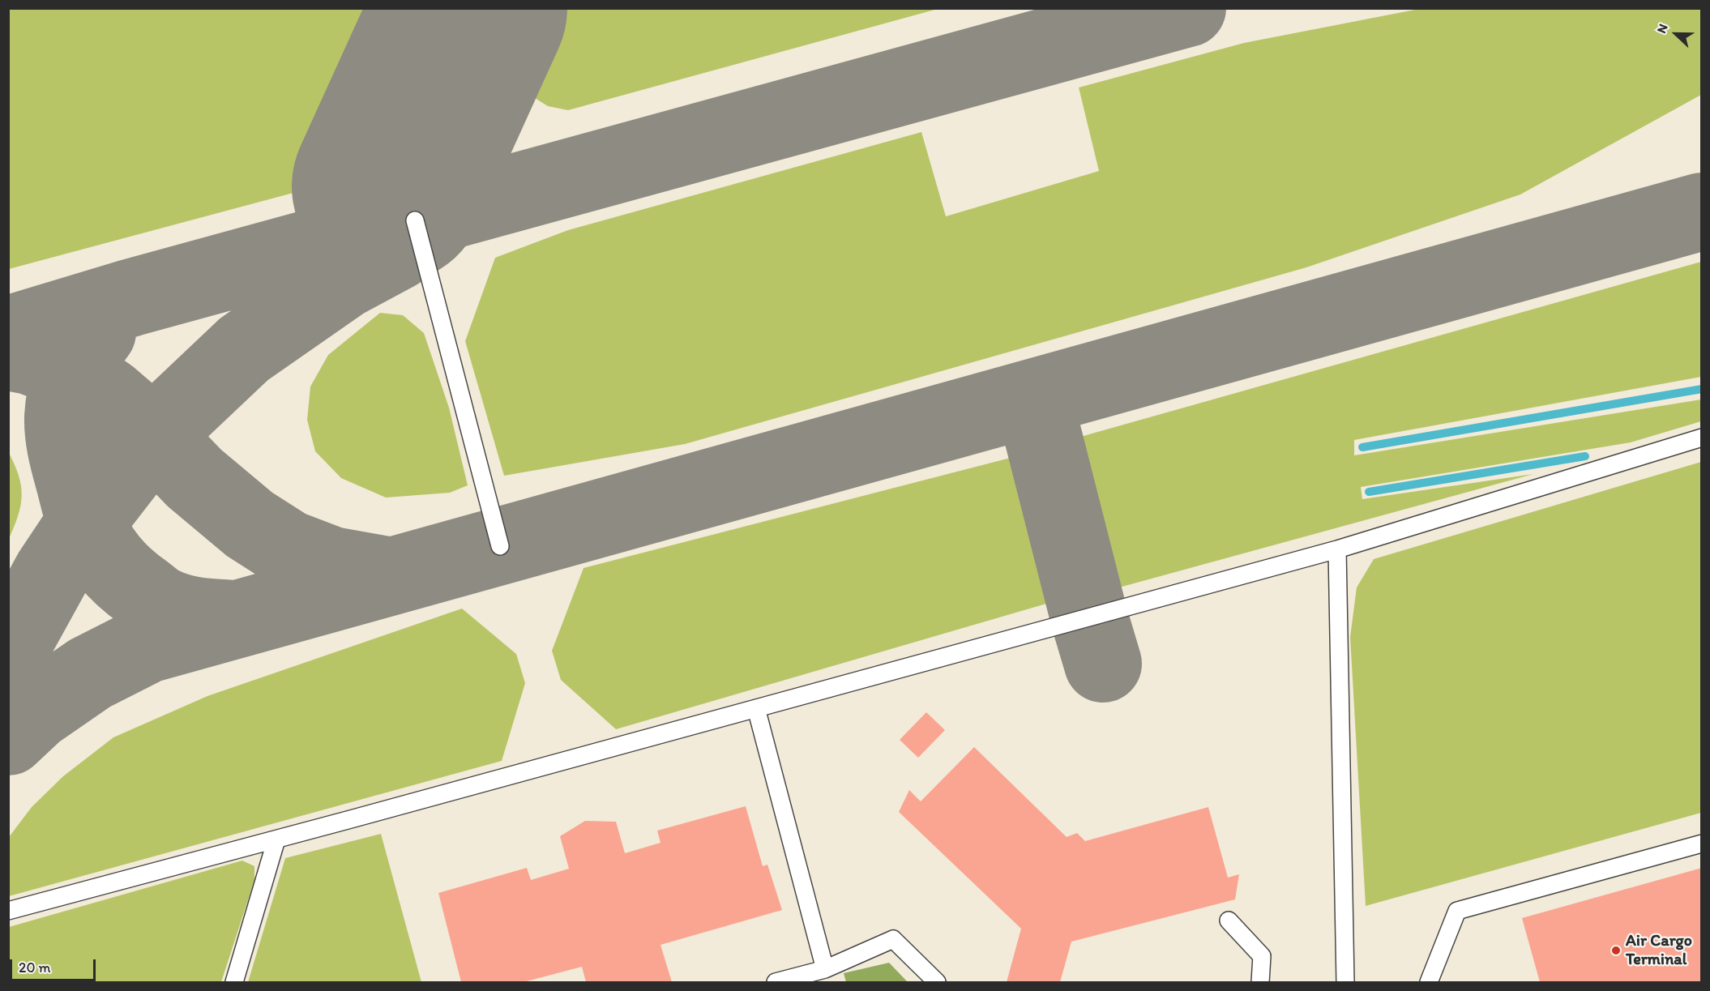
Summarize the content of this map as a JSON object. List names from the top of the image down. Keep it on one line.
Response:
{"places":["Air Cargo Terminal"],"scale_bar":"20 m","north":"left"}
